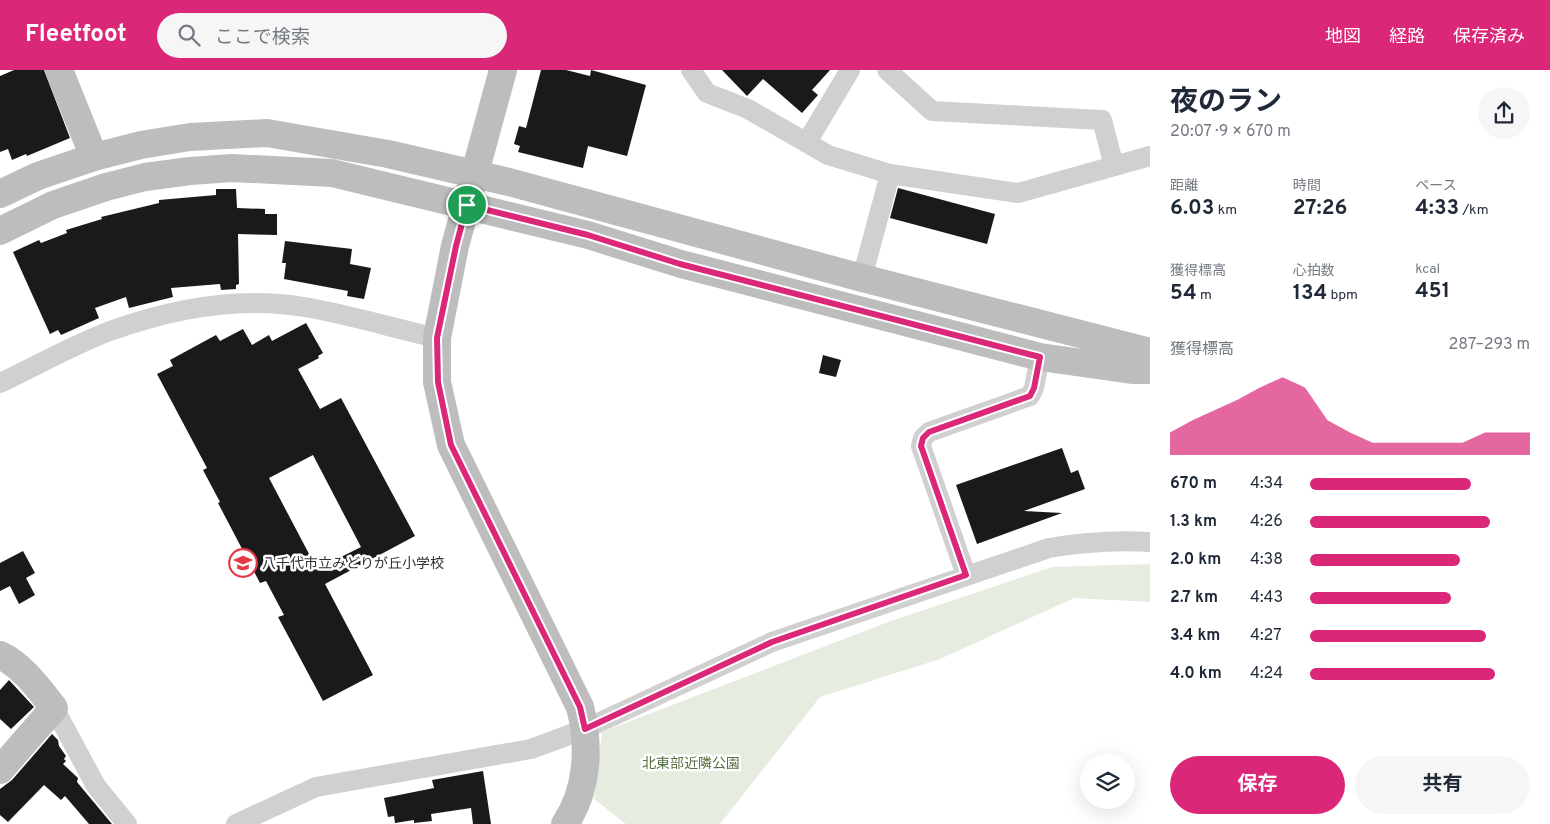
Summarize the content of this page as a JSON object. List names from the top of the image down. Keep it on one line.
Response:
{"parks":["北東部近隣公園"],"places":{"school or university":["八千代市立みどりが丘小学校"]},"page":{"header":"Fleetfoot","search":"ここで検索","nav":["地図","経路","保存済み"],"heading":["夜のラン","20:07 · 9 × 670 m"],"stats":[["距離","6.03 km"],["時間","27:26"],["ペース","4:33 /km"],["獲得標高","54 m"],["心拍数","134 bpm"],["kcal","451"]],"chart":["獲得標高","287–293 m"],"list":[{"name":"670 m","note":"4:34"},{"name":"1.3 km","note":"4:26"},{"name":"2.0 km","note":"4:38"},{"name":"2.7 km","note":"4:43"},{"name":"3.4 km","note":"4:27"},{"name":"4.0 km","note":"4:24"}],"buttons":["保存","共有"]}}
